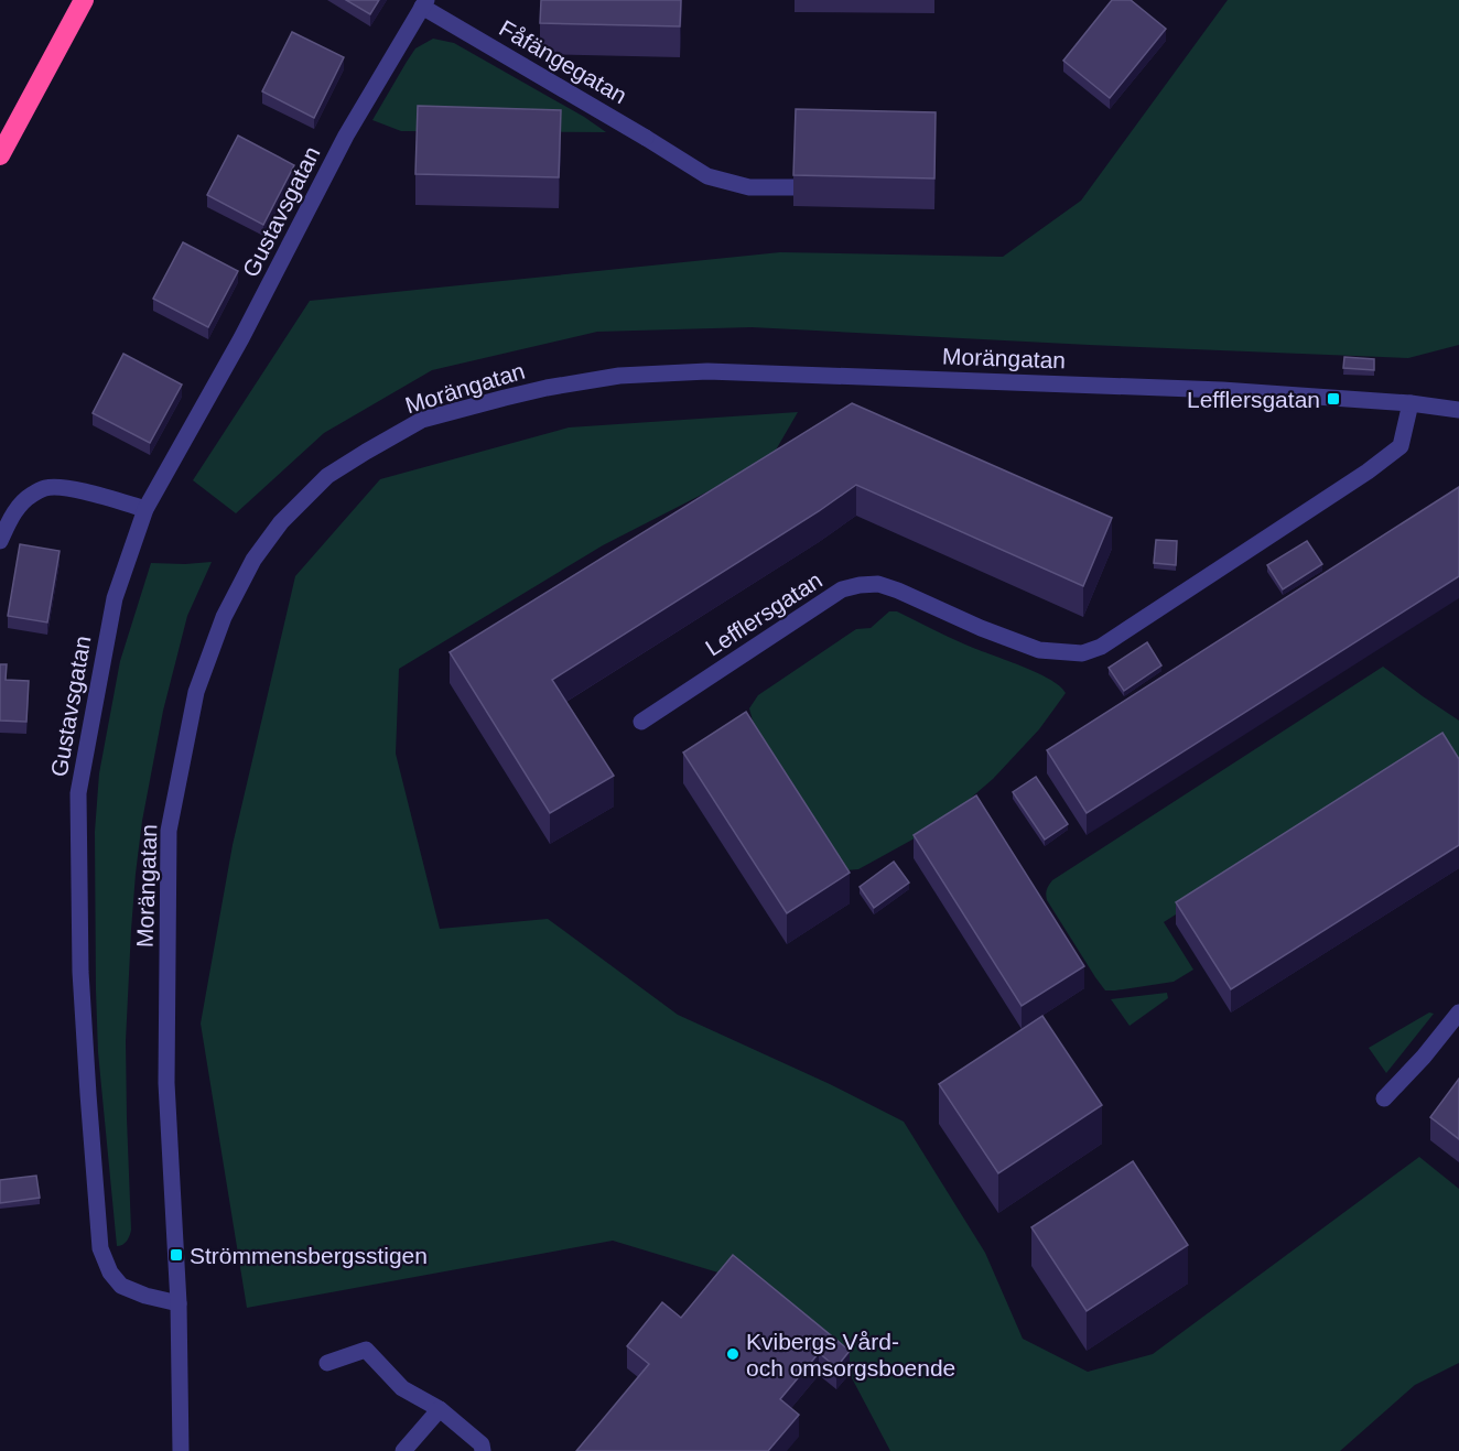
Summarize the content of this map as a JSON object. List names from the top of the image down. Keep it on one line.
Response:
{"streets":{"street":["Fåfängegatan","Gustavsgatan","Morängatan","Lefflersgatan"]},"crossings":[["Fåfängegatan","Gustavsgatan"],["Gustavsgatan","Morängatan"],["Morängatan","Lefflersgatan"]],"places":{"transit":["Lefflersgatan","Strömmensbergsstigen"],"other":["Kvibergs Vård- och omsorgsboende"]}}
